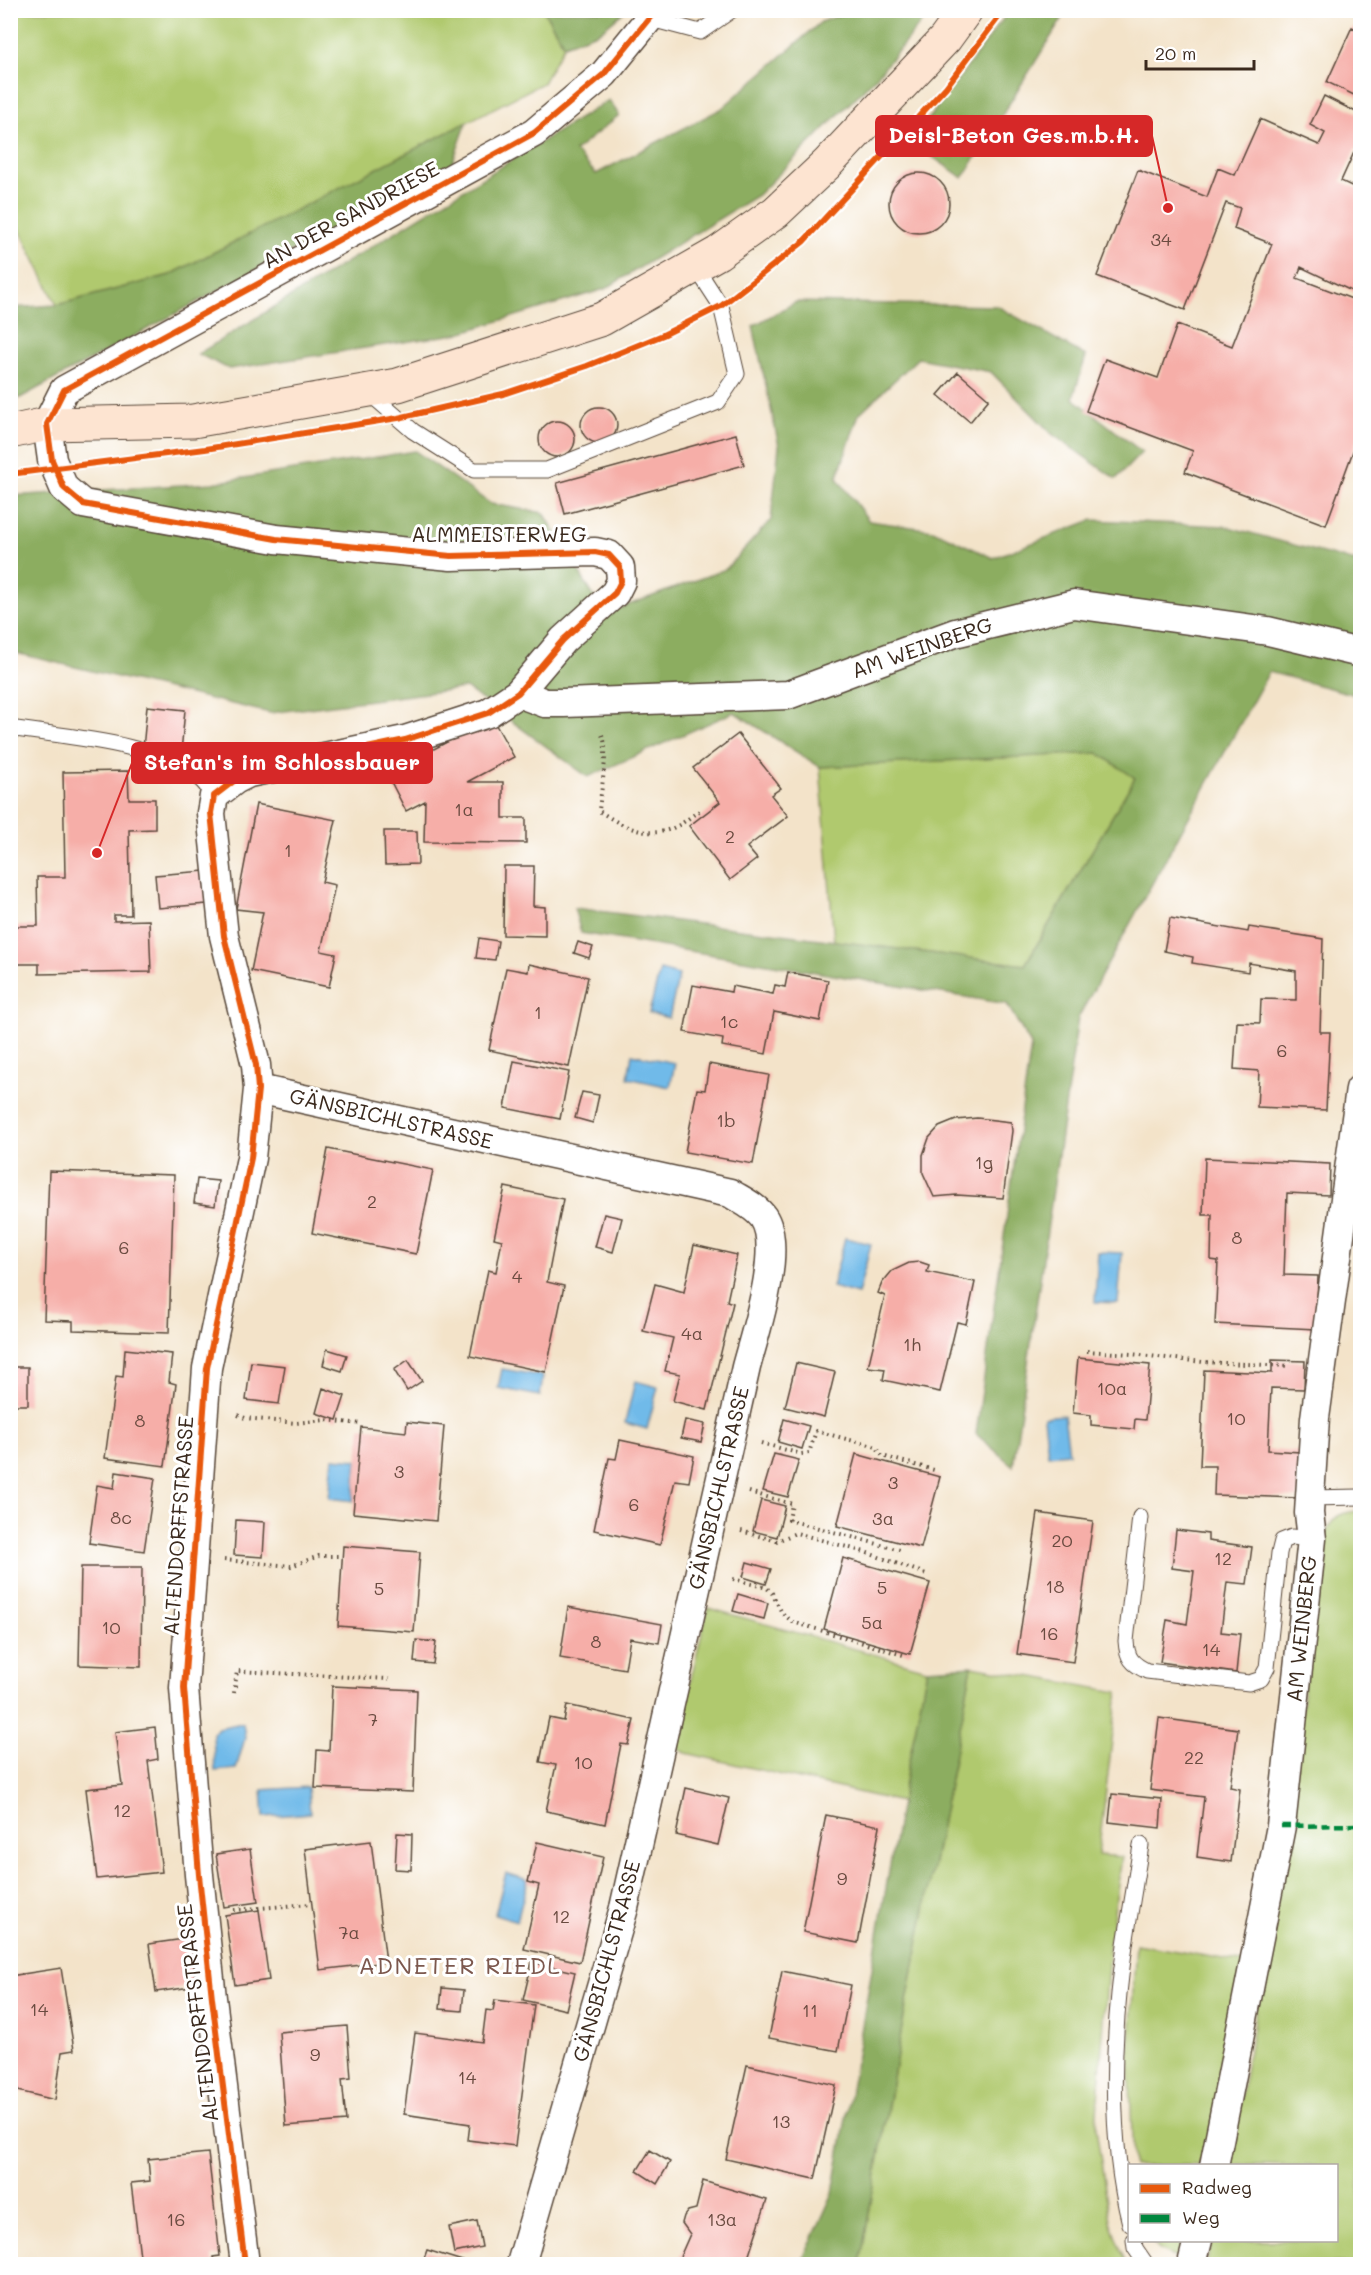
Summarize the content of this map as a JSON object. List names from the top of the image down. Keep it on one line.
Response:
{"streets":{"street":["AN DER SANDRIESE","ALMMEISTERWEG","AM WEINBERG","GÄNSBICHLSTRASSE","ALTENDORFFSTRASSE"]},"crossings":[["AN DER SANDRIESE","ALMMEISTERWEG"],["ALMMEISTERWEG","AM WEINBERG"],["ALMMEISTERWEG","ALTENDORFFSTRASSE"],["GÄNSBICHLSTRASSE","ALTENDORFFSTRASSE"]],"districts":["ADNETER RIEDL"],"places":["Deisl-Beton Ges.m.b.H.","Stefan's im Schlossbauer"],"house_numbers":["34","1a","2","1","1","1c","6","1b","1g","2","8","6","4","4a","1h","10a","10","8","3","3","6","8c","3a","20","12","18","5","5","5a","10","16","8","14","7","22","10","12","9","12","7a","14","11","9","14","13","16","13a"],"legend":["Radweg","Weg"],"scale_bar":"20 m"}
